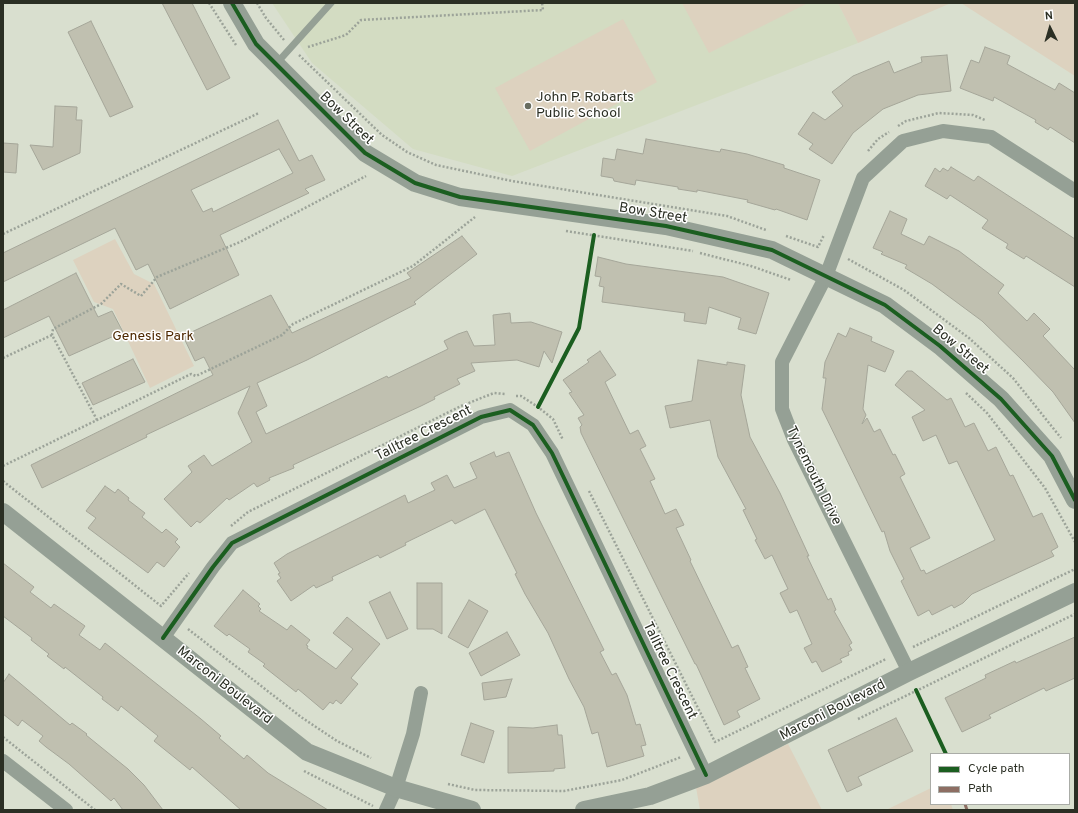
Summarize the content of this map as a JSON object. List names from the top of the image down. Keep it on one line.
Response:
{"streets":{"street":["Bow Street","Talltree Crescent","Tynemouth Drive","Marconi Boulevard"]},"crossings":[["Bow Street","Tynemouth Drive"],["Talltree Crescent","Marconi Boulevard"],["Tynemouth Drive","Marconi Boulevard"]],"parks":["Genesis Park"],"places":["John P. Robarts Public School"],"legend":["Cycle path","Path"],"north":"top"}
